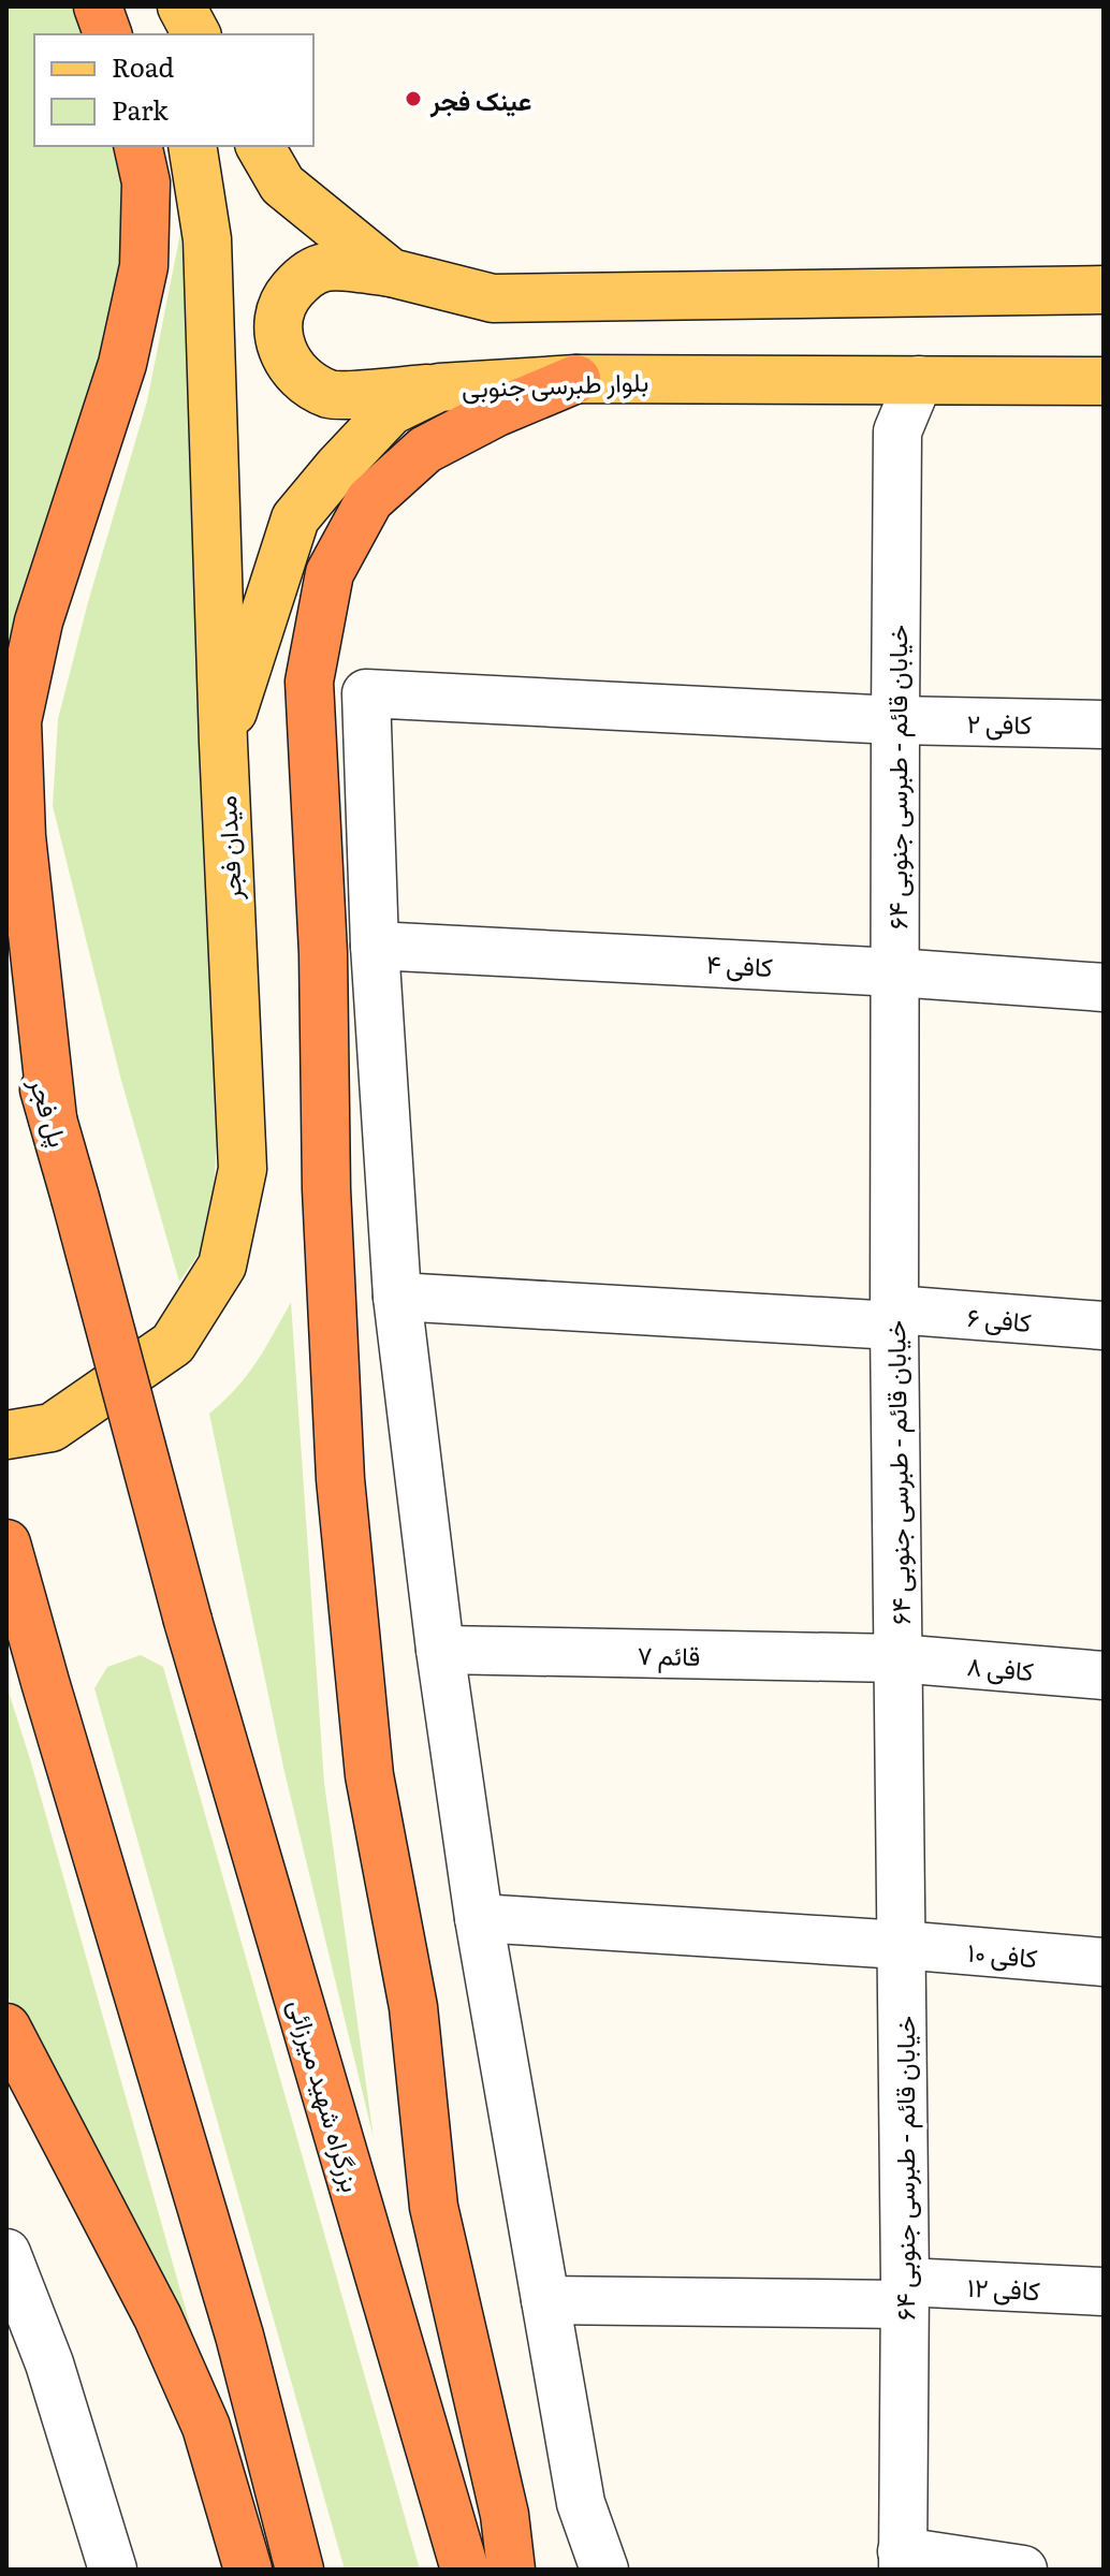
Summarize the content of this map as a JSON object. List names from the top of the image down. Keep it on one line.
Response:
{"streets":{"highway":["پل فجر","بزرگراه شهید میرزائی"],"main road":["بلوار طبرسی جنوبی","میدان فجر"],"street":["کافی ۲","خیابان قائم - طبرسی جنوبی ۶۴","کافی ۴","کافی ۶","قائم ۷","کافی ۸","کافی ۱۰","کافی ۱۲"]},"crossings":[["بلوار طبرسی جنوبی","خیابان قائم - طبرسی جنوبی ۶۴"],["بلوار طبرسی جنوبی","میدان فجر"],["کافی ۲","خیابان قائم - طبرسی جنوبی ۶۴"],["کافی ۲","کافی ۴"],["خیابان قائم - طبرسی جنوبی ۶۴","کافی ۴"],["خیابان قائم - طبرسی جنوبی ۶۴","کافی ۶"],["خیابان قائم - طبرسی جنوبی ۶۴","قائم ۷"],["خیابان قائم - طبرسی جنوبی ۶۴","کافی ۸"],["خیابان قائم - طبرسی جنوبی ۶۴","کافی ۱۰"],["خیابان قائم - طبرسی جنوبی ۶۴","کافی ۱۲"],["پل فجر","بزرگراه شهید میرزائی"],["قائم ۷","کافی ۸"]],"places":["عینک فجر"],"legend":["Road","Park"]}
